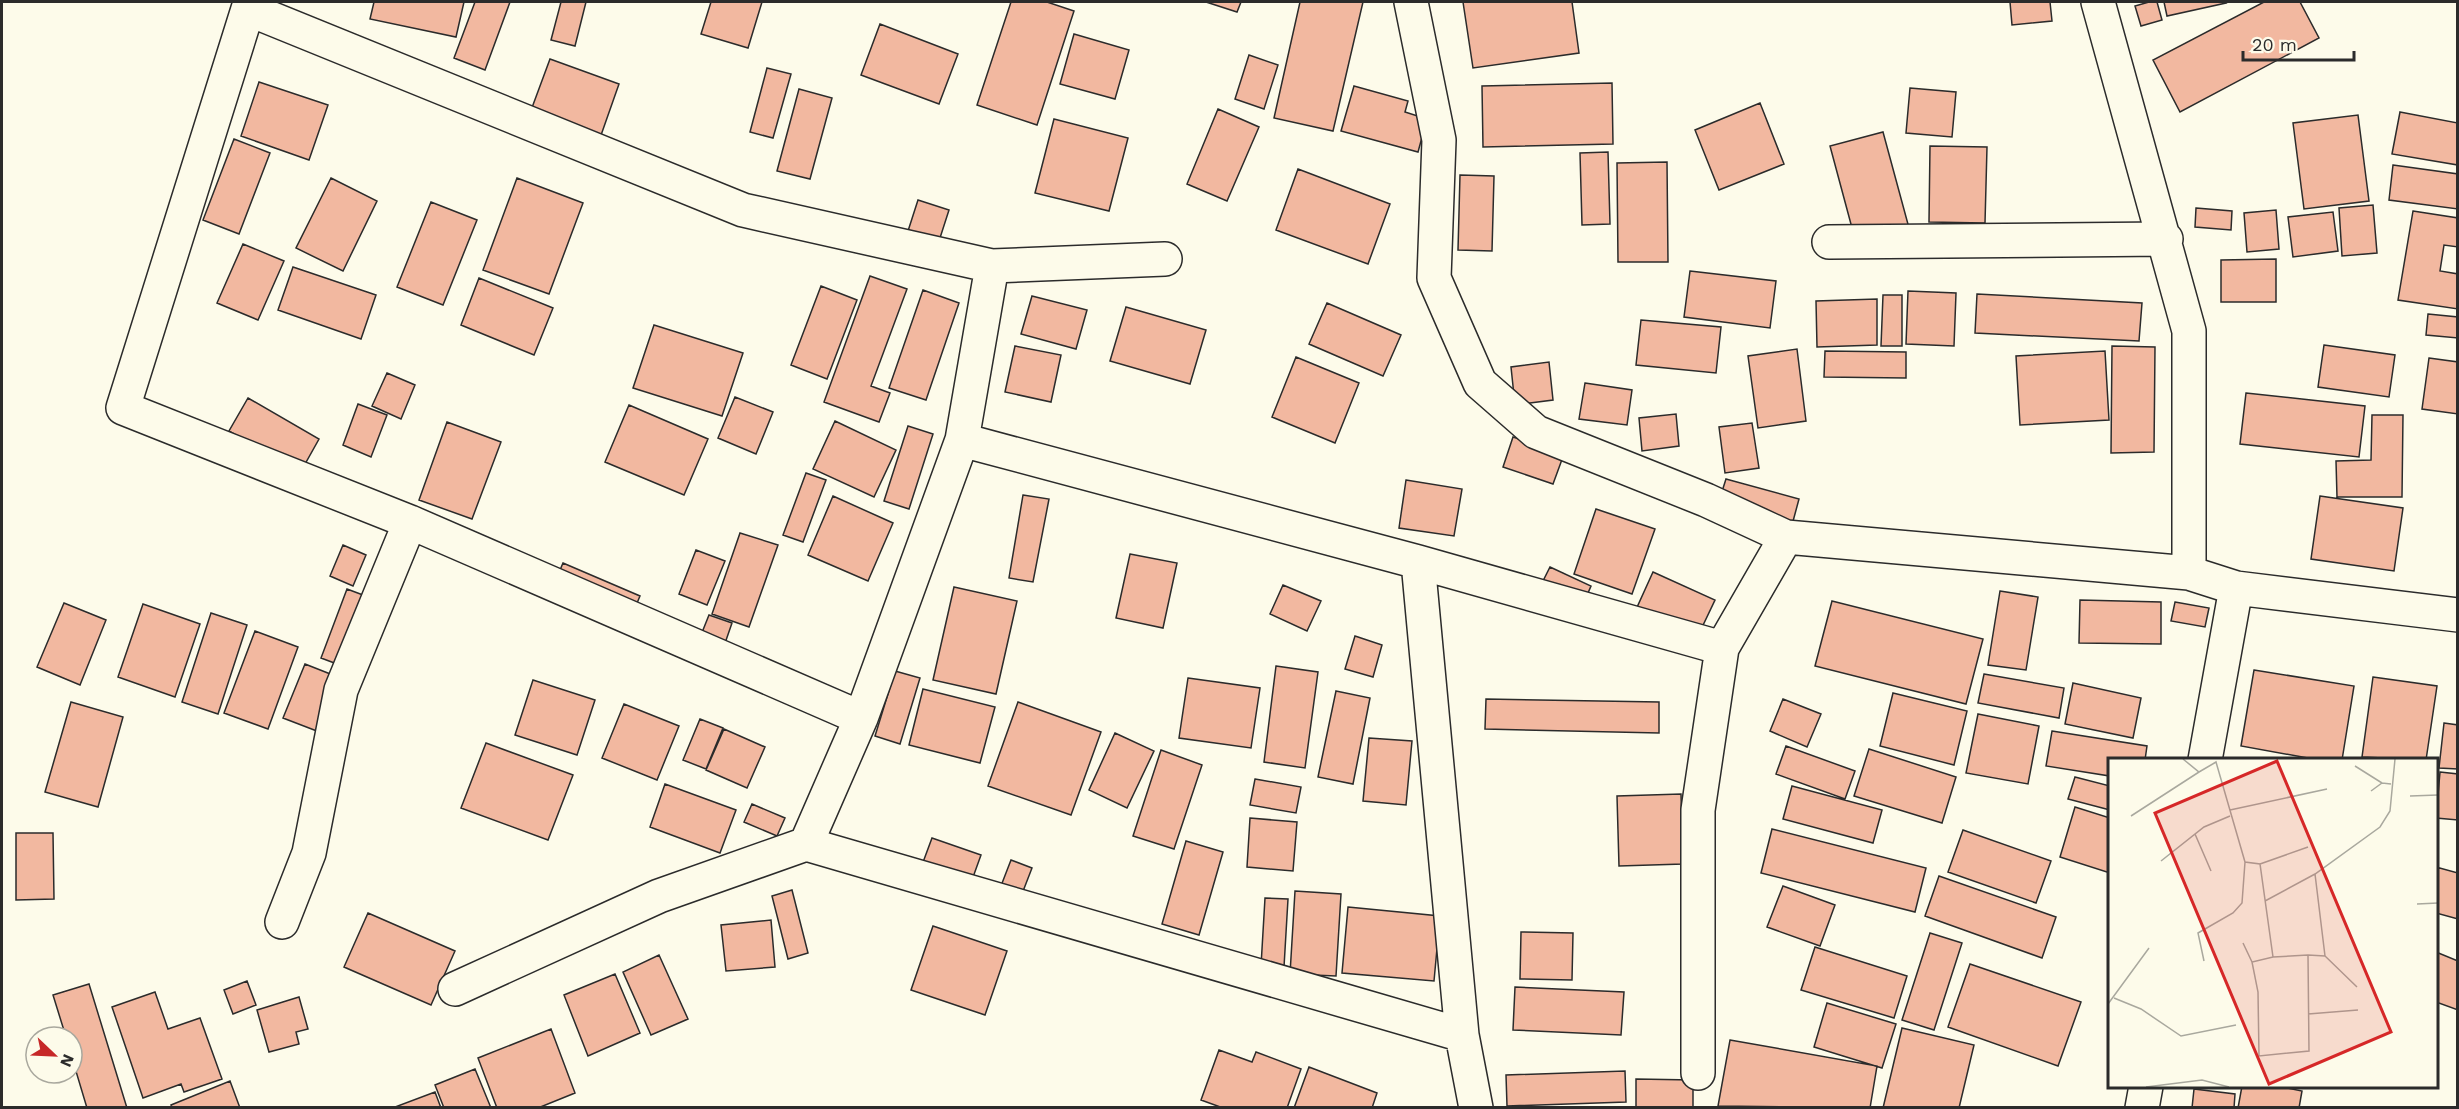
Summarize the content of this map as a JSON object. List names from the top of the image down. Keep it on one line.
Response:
{"scale_bar":"20 m","north":"bottom right"}
